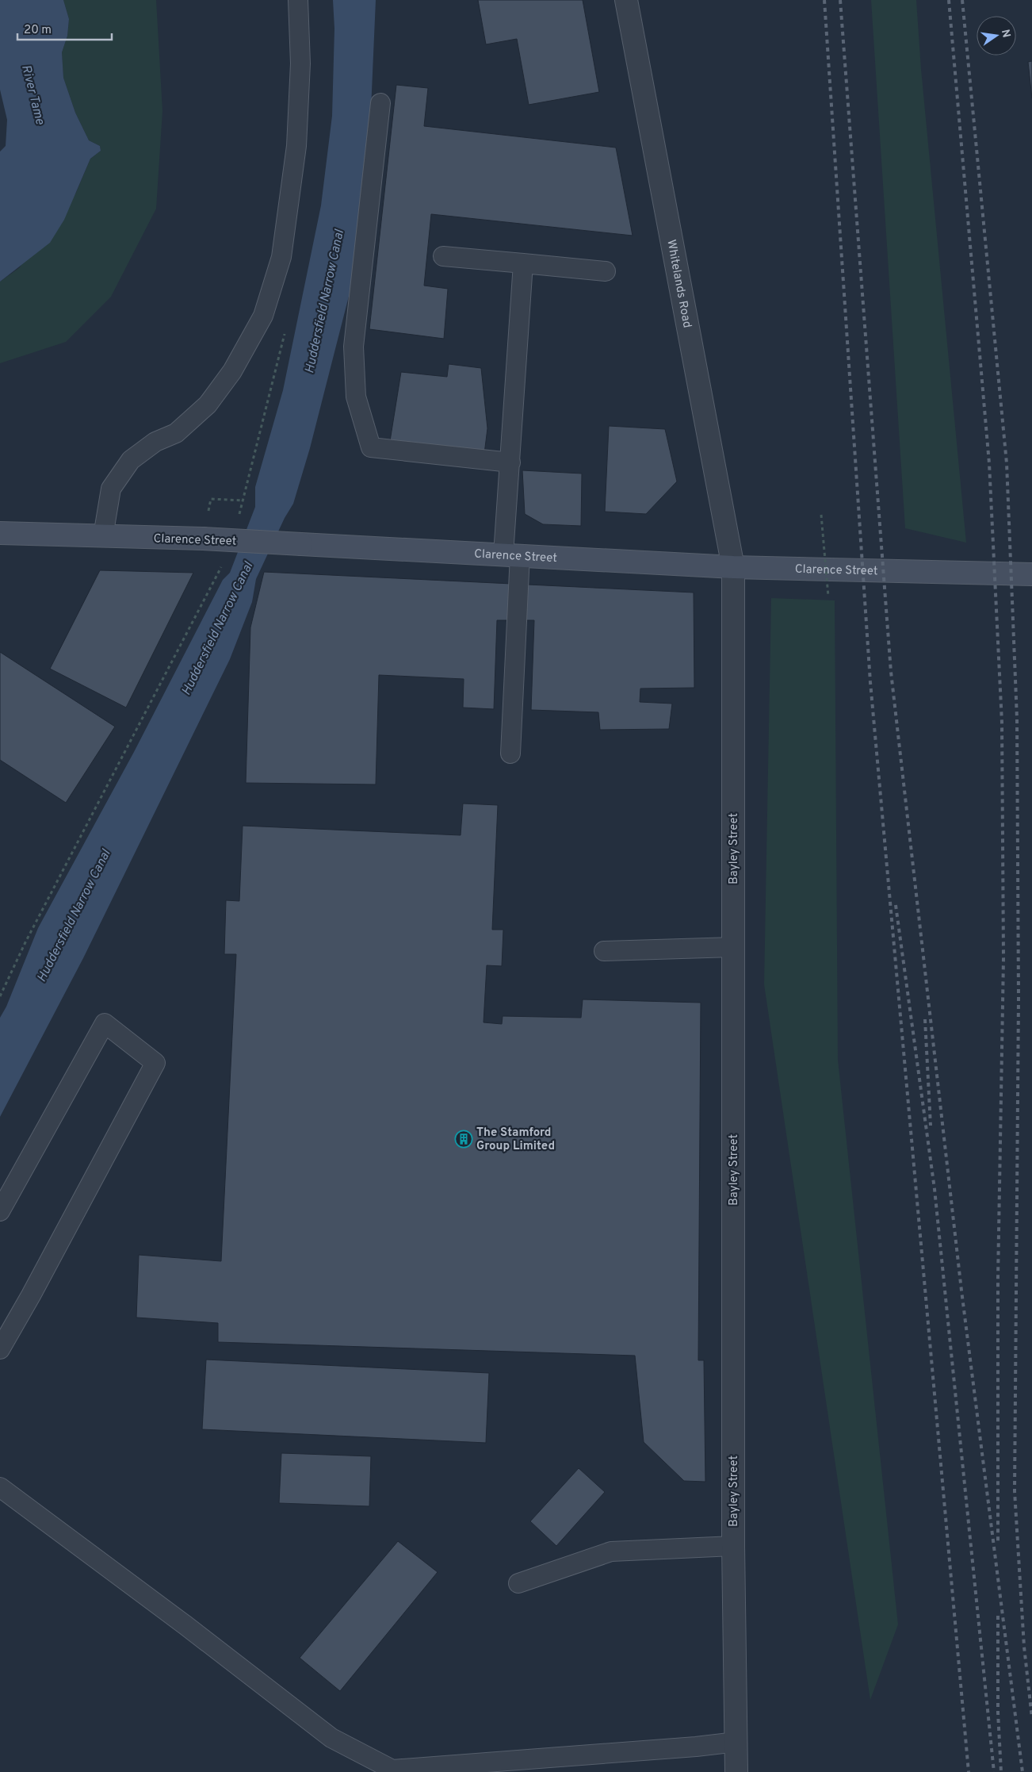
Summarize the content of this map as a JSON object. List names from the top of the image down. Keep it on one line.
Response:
{"streets":{"main road":["Clarence Street"],"street":["Whitelands Road","Bayley Street"]},"crossings":[["Whitelands Road","Clarence Street"],["Whitelands Road","Bayley Street"],["Clarence Street","Bayley Street"]],"water":["River Tame","Huddersfield Narrow Canal"],"places":{"building":["The Stamford Group Limited"]},"scale_bar":"20 m","north":"right"}
